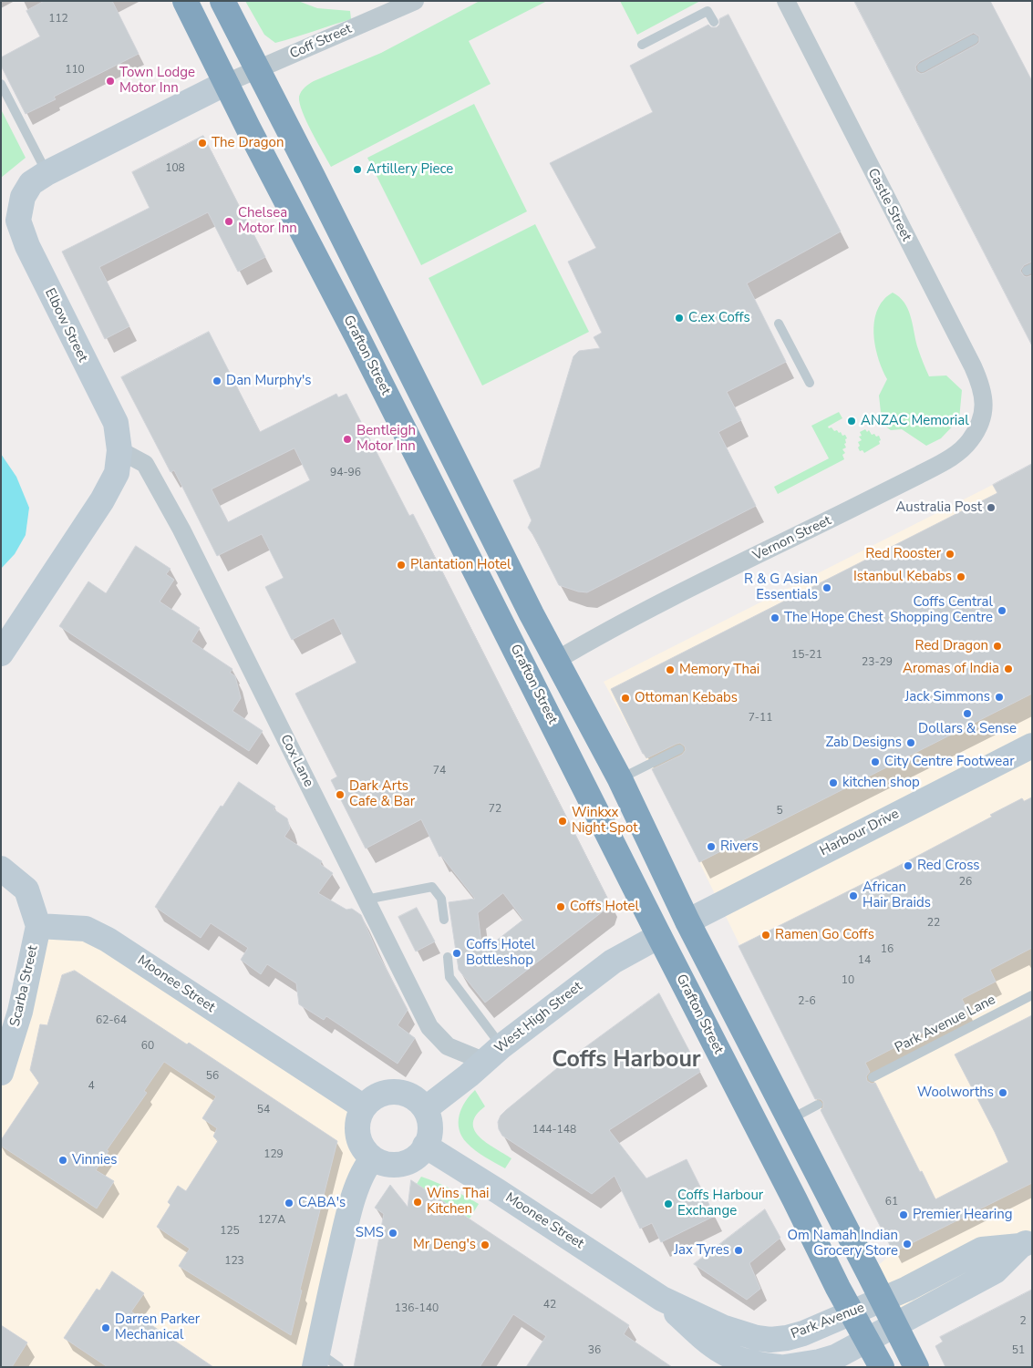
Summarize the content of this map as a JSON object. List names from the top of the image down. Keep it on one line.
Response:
{"streets":{"highway":["Grafton Street"],"street":["Coff Street","Castle Street","Elbow Street","Vernon Street","Cox Lane","Harbour Drive","Moonee Street","Scarba Street","West High Street","Park Avenue"],"lane":["Park Avenue Lane"]},"crossings":[["Coff Street","Elbow Street"],["Coff Street","Grafton Street"],["Castle Street","Vernon Street"],["Elbow Street","Grafton Street"],["Elbow Street","Cox Lane"],["Grafton Street","West High Street"],["Grafton Street","Park Avenue"],["Cox Lane","West High Street"],["Moonee Street","Scarba Street"],["Moonee Street","West High Street"],["Moonee Street","Park Avenue"]],"districts":["Coffs Harbour"],"places":["Town Lodge Motor Inn","The Dragon","Artillery Piece","Chelsea Motor Inn","C.ex Coffs","Dan Murphy's","ANZAC Memorial","Bentleigh Motor Inn","Australia Post","Red Rooster","Plantation Hotel","Istanbul Kebabs","R & G Asian Essentials","Coffs Central Shopping Centre","The Hope Chest","Red Dragon","Aromas of India","Memory Thai","Jack Simmons","Ottoman Kebabs","Dollars & Sense","Zab Designs","City Centre Footwear","kitchen shop","Dark Arts Cafe & Bar","Winkxx Night Spot","Rivers","Red Cross","African Hair Braids","Coffs Hotel","Ramen Go Coffs","Coffs Hotel Bottleshop","Woolworths","Vinnies","Wins Thai Kitchen","CABA's","Coffs Harbour Exchange","Premier Hearing","SMS","Om Namah Indian Grocery Store","Mr Deng's","Jax Tyres","Darren Parker Mechanical"],"house_numbers":["112","110","108","94-96","15-21","23-29","7-11","74","72","5","26","22","16","14","10","2-6","62-64","60","56","4","54","144-148","129","61","127A","125","123","42","136-140","2","36","51"]}
